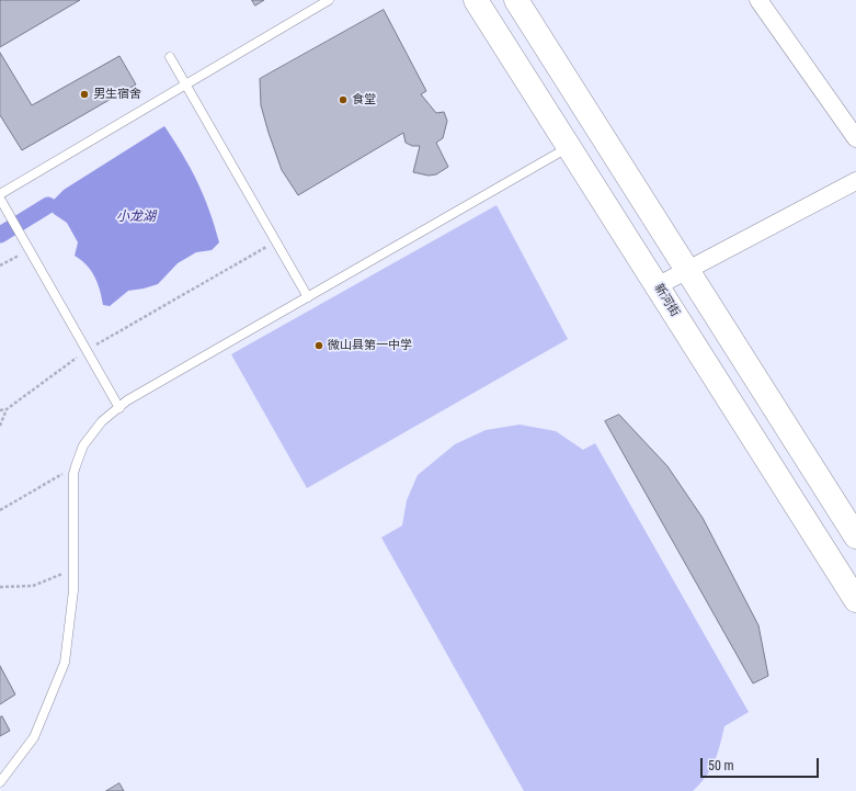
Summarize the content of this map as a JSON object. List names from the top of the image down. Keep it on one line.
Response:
{"streets":{"main road":["新河街"]},"water":["小龙湖"],"places":["男生宿舍","食堂","微山县第一中学"],"scale_bar":"50 m"}
